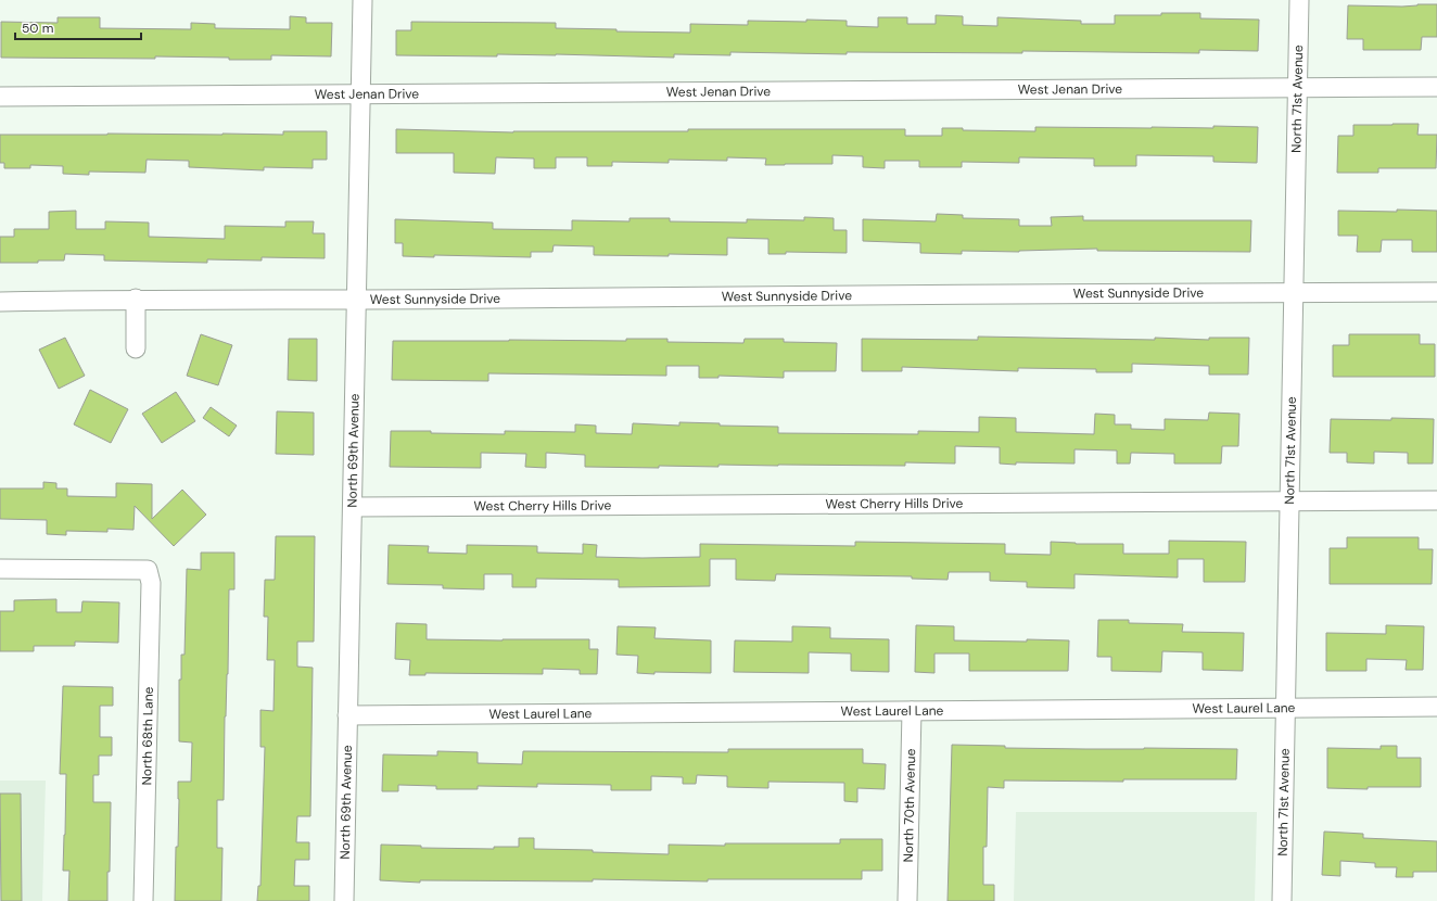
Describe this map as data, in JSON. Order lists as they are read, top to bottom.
{
  "streets": {
    "street": [
      "West Jenan Drive",
      "North 71st Avenue",
      "West Sunnyside Drive",
      "North 69th Avenue",
      "West Cherry Hills Drive",
      "West Laurel Lane",
      "North 68th Lane",
      "North 70th Avenue"
    ]
  },
  "crossings": [
    ["West Jenan Drive", "North 71st Avenue"],
    ["West Jenan Drive", "North 69th Avenue"],
    ["North 71st Avenue", "West Sunnyside Drive"],
    ["North 71st Avenue", "West Cherry Hills Drive"],
    ["North 71st Avenue", "West Laurel Lane"],
    ["West Sunnyside Drive", "North 69th Avenue"],
    ["North 69th Avenue", "West Cherry Hills Drive"],
    ["North 69th Avenue", "West Laurel Lane"],
    ["West Laurel Lane", "North 70th Avenue"]
  ],
  "scale_bar": "50 m"
}
